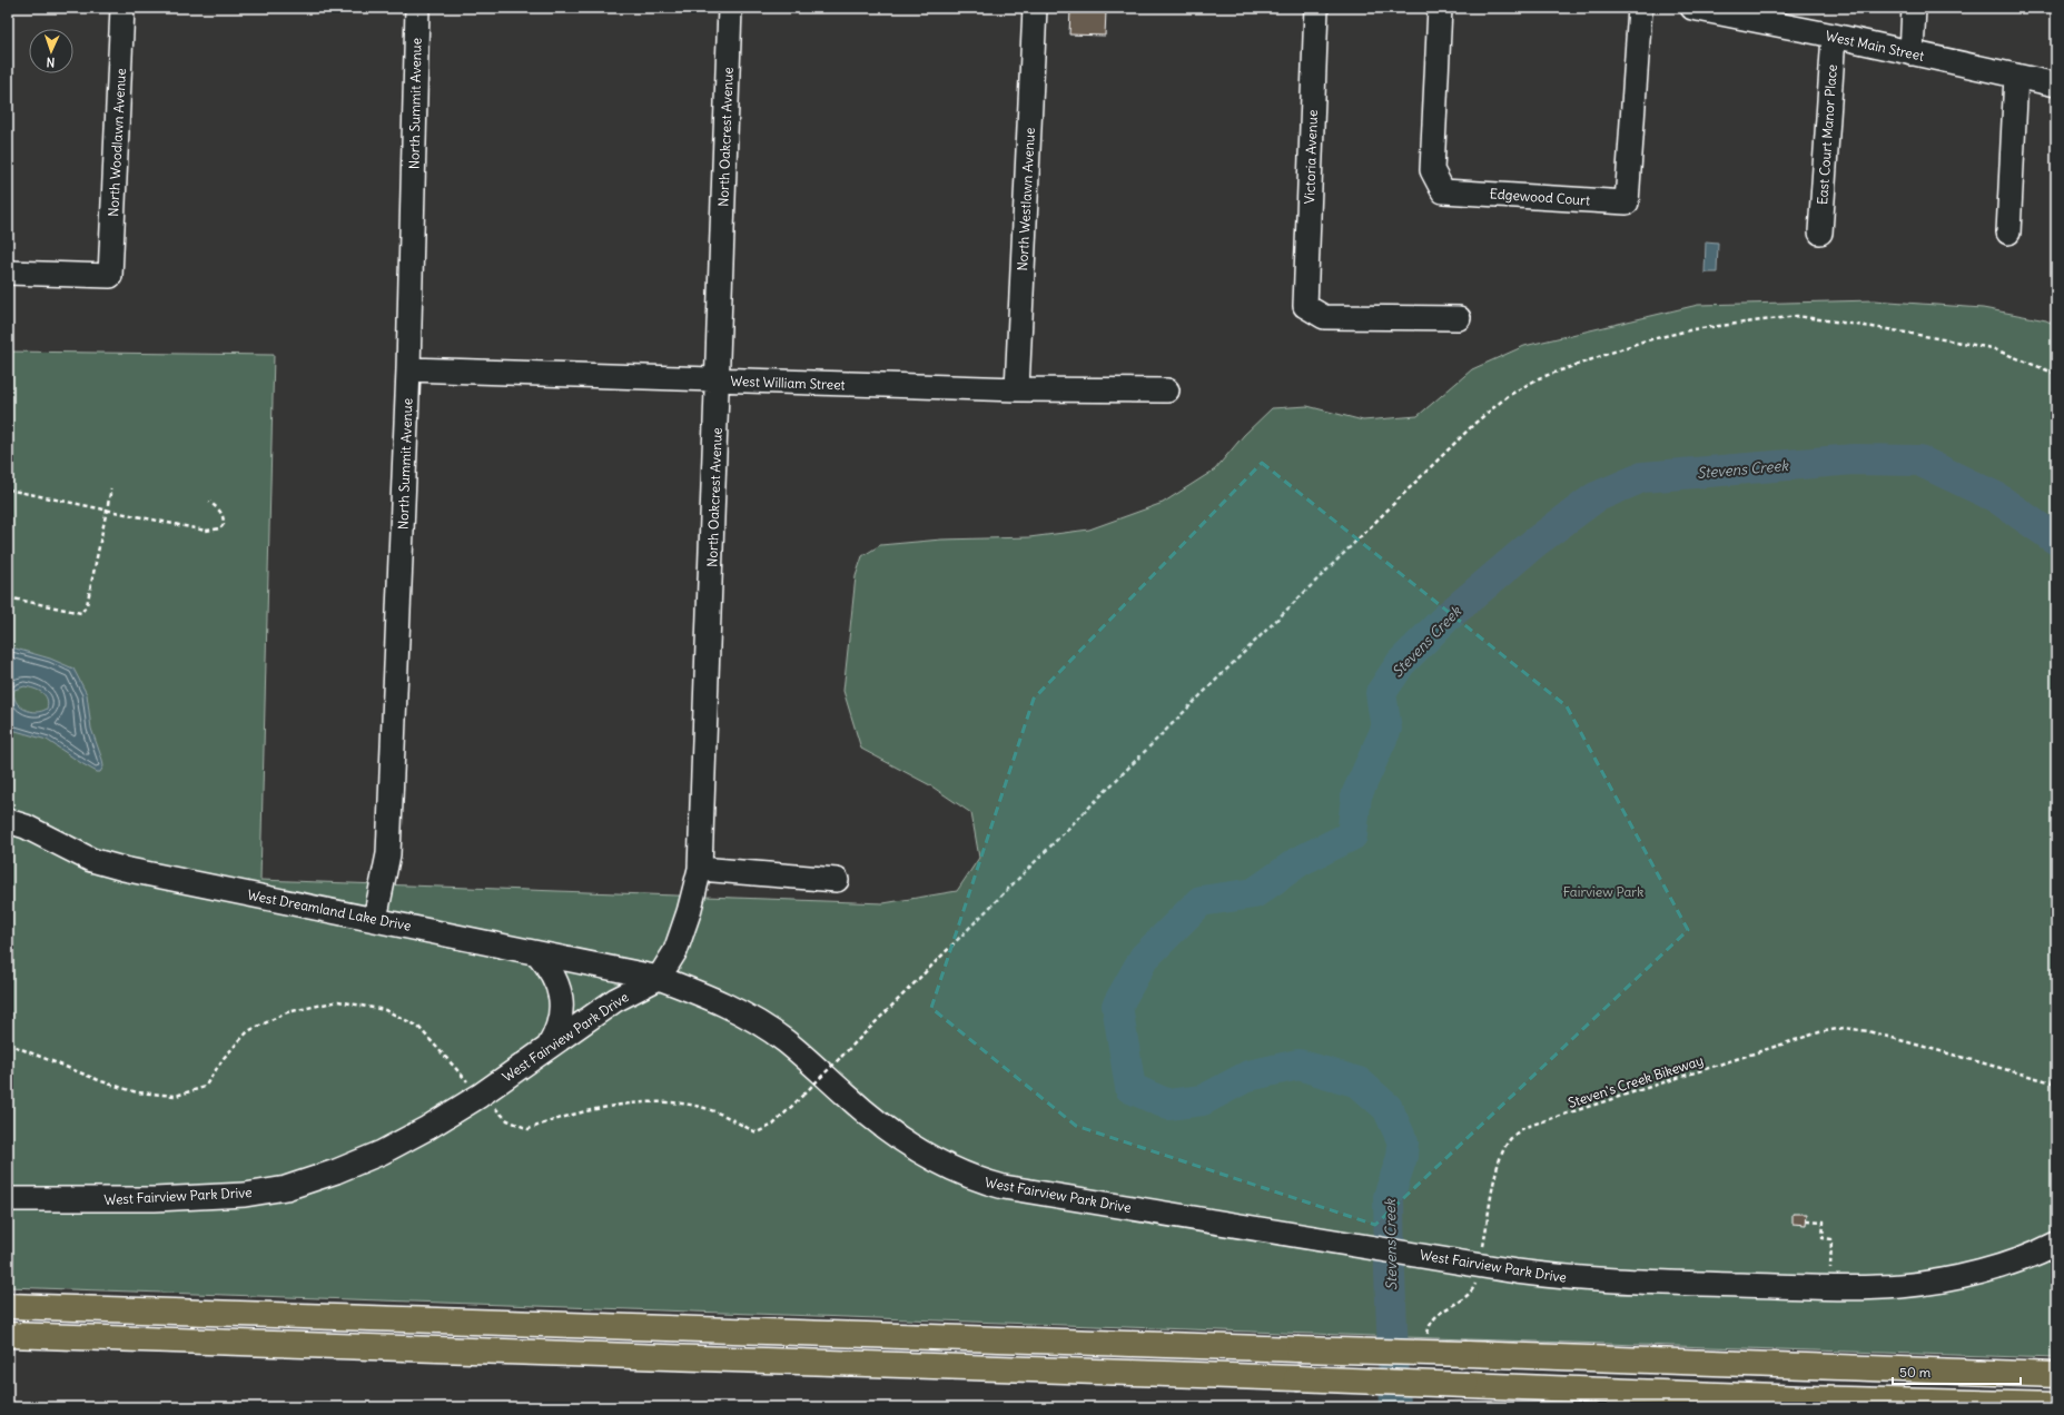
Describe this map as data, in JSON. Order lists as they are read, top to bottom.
{
  "streets": {
    "street": [
      "West Main Street",
      "North Summit Avenue",
      "East Court Manor Place",
      "North Oakcrest Avenue",
      "North Woodlawn Avenue",
      "Victoria Avenue",
      "Edgewood Court",
      "North Westlawn Avenue",
      "West William Street",
      "West Dreamland Lake Drive",
      "West Fairview Park Drive"
    ],
    "path": ["Steven's Creek Bikeway"]
  },
  "crossings": [
    ["West Main Street", "East Court Manor Place"],
    ["North Summit Avenue", "West William Street"],
    ["North Summit Avenue", "West Dreamland Lake Drive"],
    ["North Oakcrest Avenue", "West William Street"],
    ["North Oakcrest Avenue", "West Dreamland Lake Drive"],
    ["North Oakcrest Avenue", "West Fairview Park Drive"],
    ["North Westlawn Avenue", "West William Street"],
    ["West Dreamland Lake Drive", "West Fairview Park Drive"],
    ["West Fairview Park Drive", "Steven's Creek Bikeway"]
  ],
  "water": ["Stevens Creek"],
  "parks": ["Fairview Park"],
  "scale_bar": "50 m",
  "north": "bottom"
}
